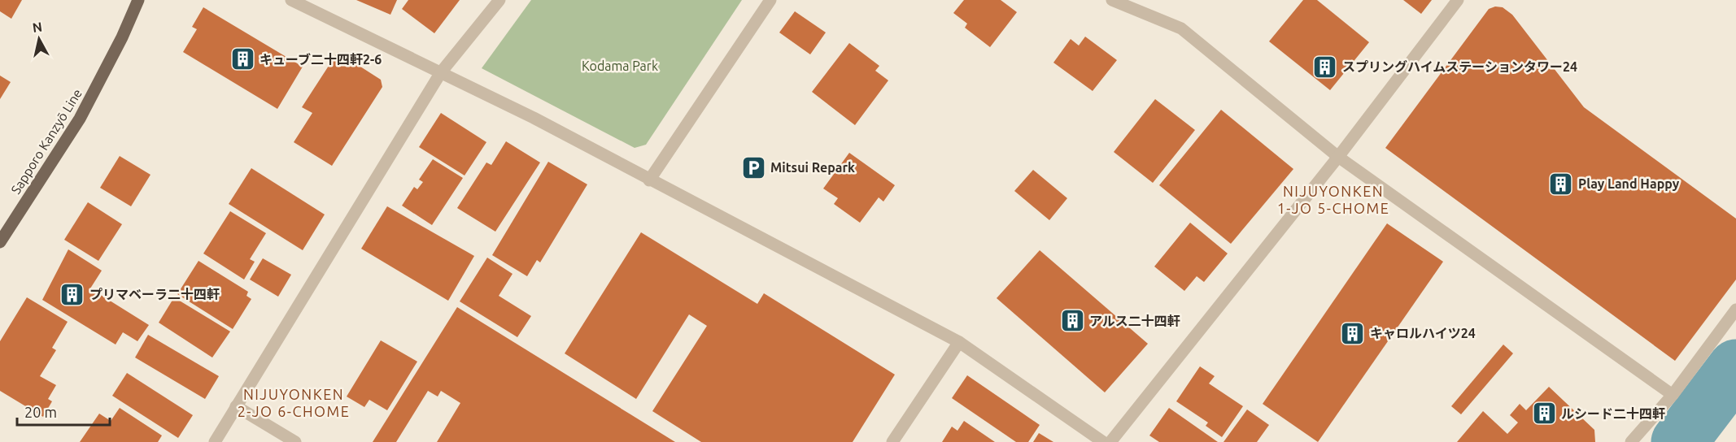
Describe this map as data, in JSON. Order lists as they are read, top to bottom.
{
  "streets": {
    "main road": ["Sapporo Kanzyō Line"]
  },
  "districts": ["NIJUYONKEN 1-JO 5-CHOME", "NIJUYONKEN 2-JO 6-CHOME"],
  "parks": ["Kodama Park"],
  "places": {
    "building": [
      "キューブ二十四軒2-6",
      "スプリングハイムステーションタワー24",
      "Play Land Happy",
      "プリマベーラ二十四軒",
      "アルス二十四軒",
      "キャロルハイツ24",
      "ルシード二十四軒"
    ],
    "parking": ["Mitsui Repark"]
  },
  "scale_bar": "20 m",
  "north": "top"
}
